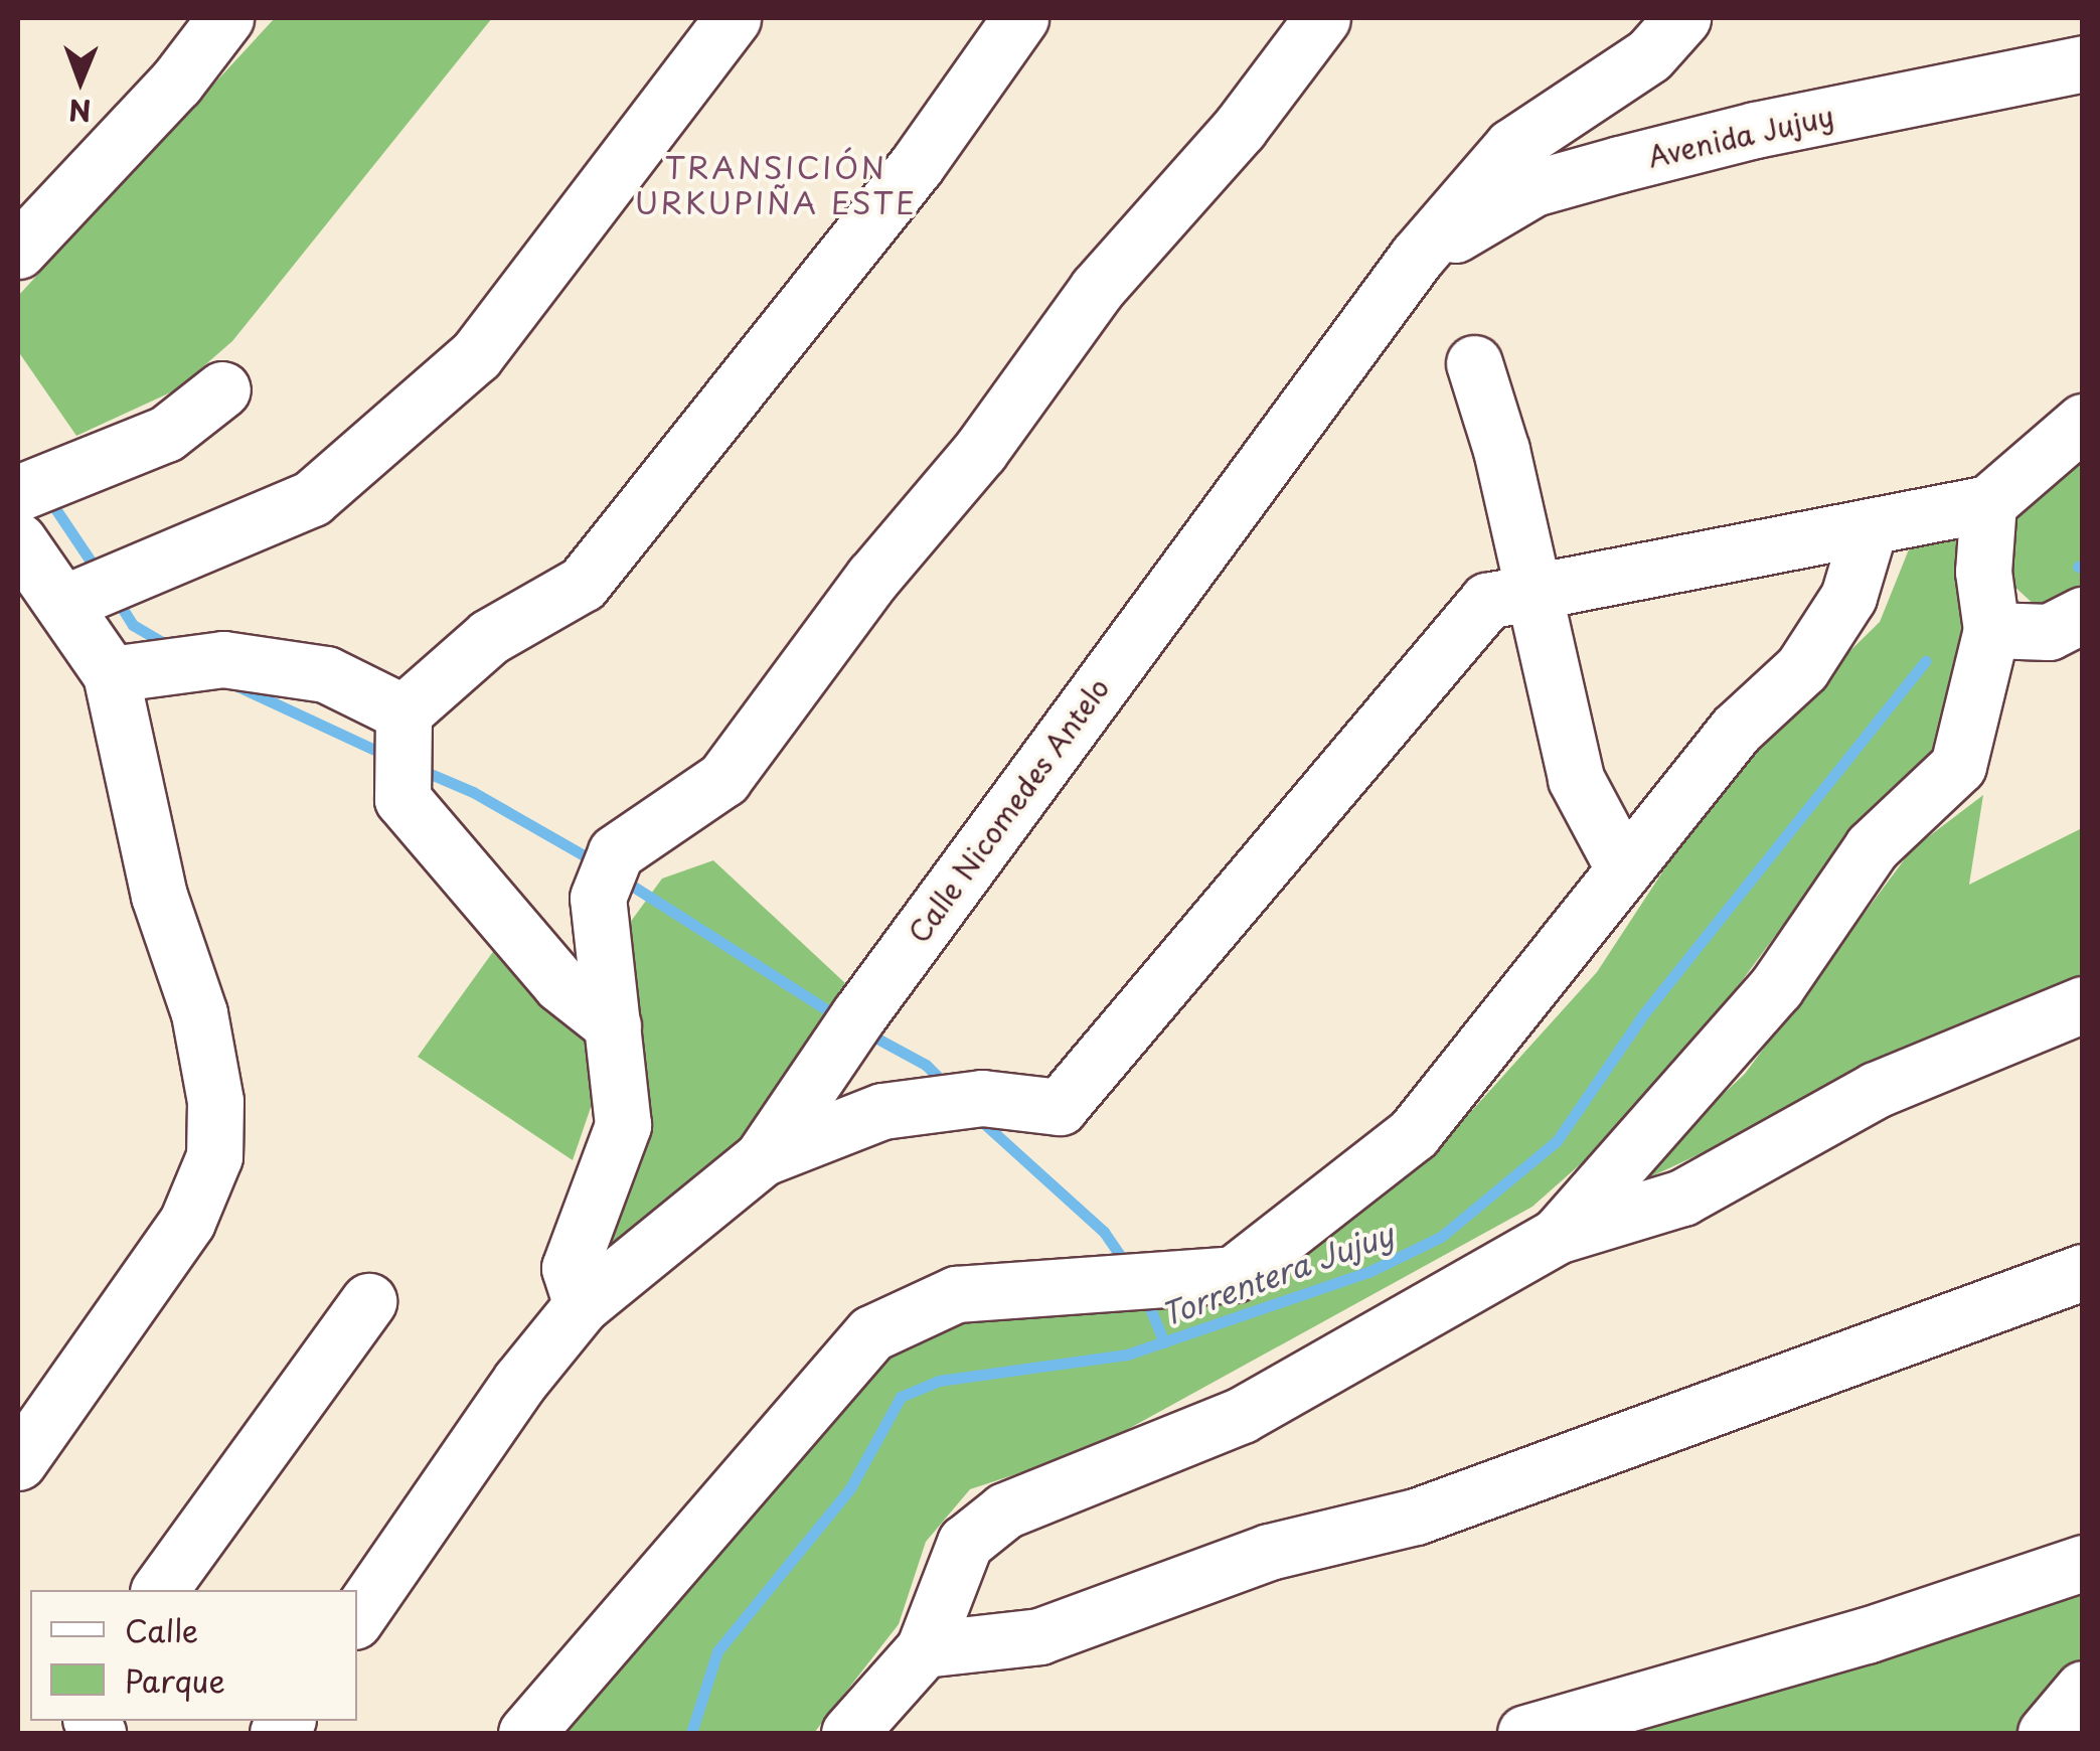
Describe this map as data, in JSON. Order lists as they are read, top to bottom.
{
  "streets": {
    "street": ["Avenida Jujuy", "Calle Nicomedes Antelo"]
  },
  "crossings": [
    ["Avenida Jujuy", "Calle Nicomedes Antelo"]
  ],
  "districts": ["TRANSICIÓN URKUPIÑA ESTE"],
  "water": ["Torrentera Jujuy"],
  "legend": ["Calle", "Parque"],
  "north": "bottom"
}
